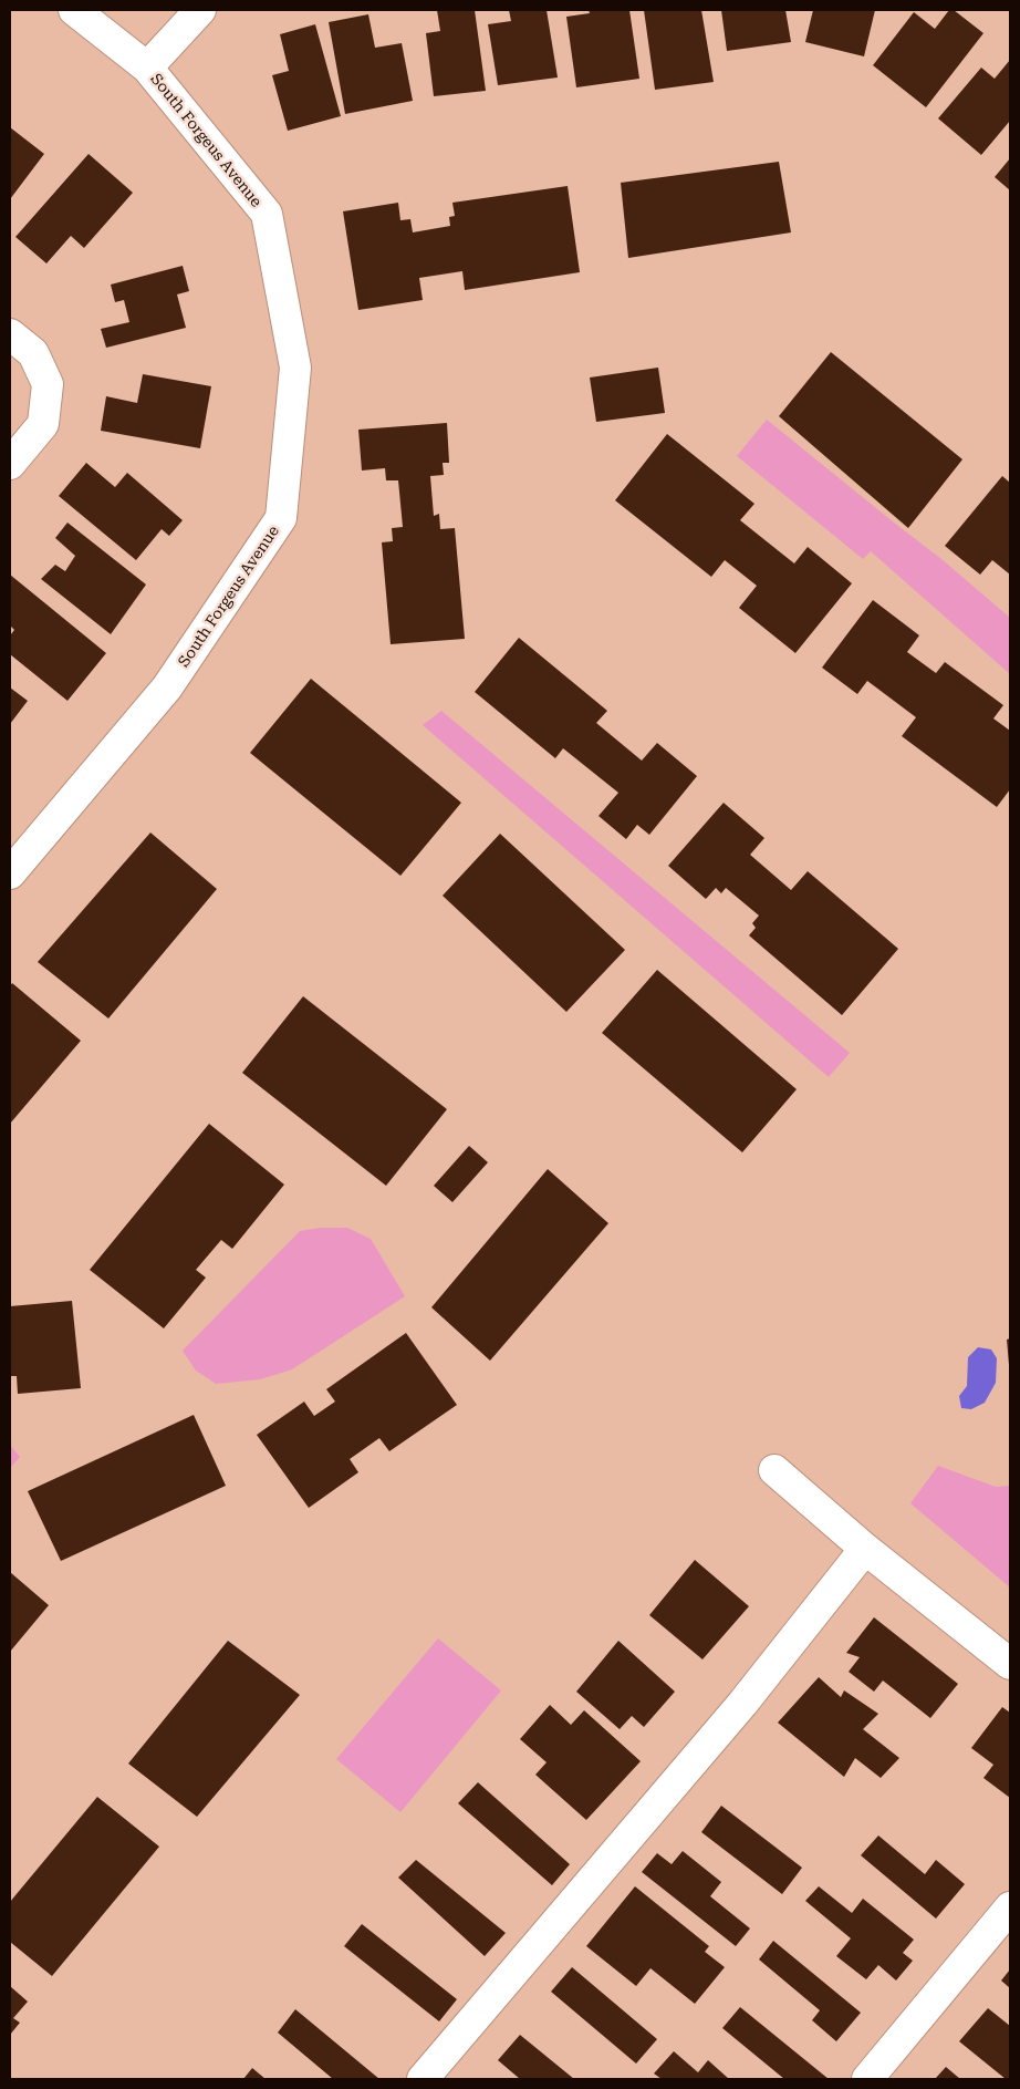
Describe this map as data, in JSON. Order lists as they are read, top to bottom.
{
  "streets": {
    "street": ["South Forgeus Avenue"]
  }
}
